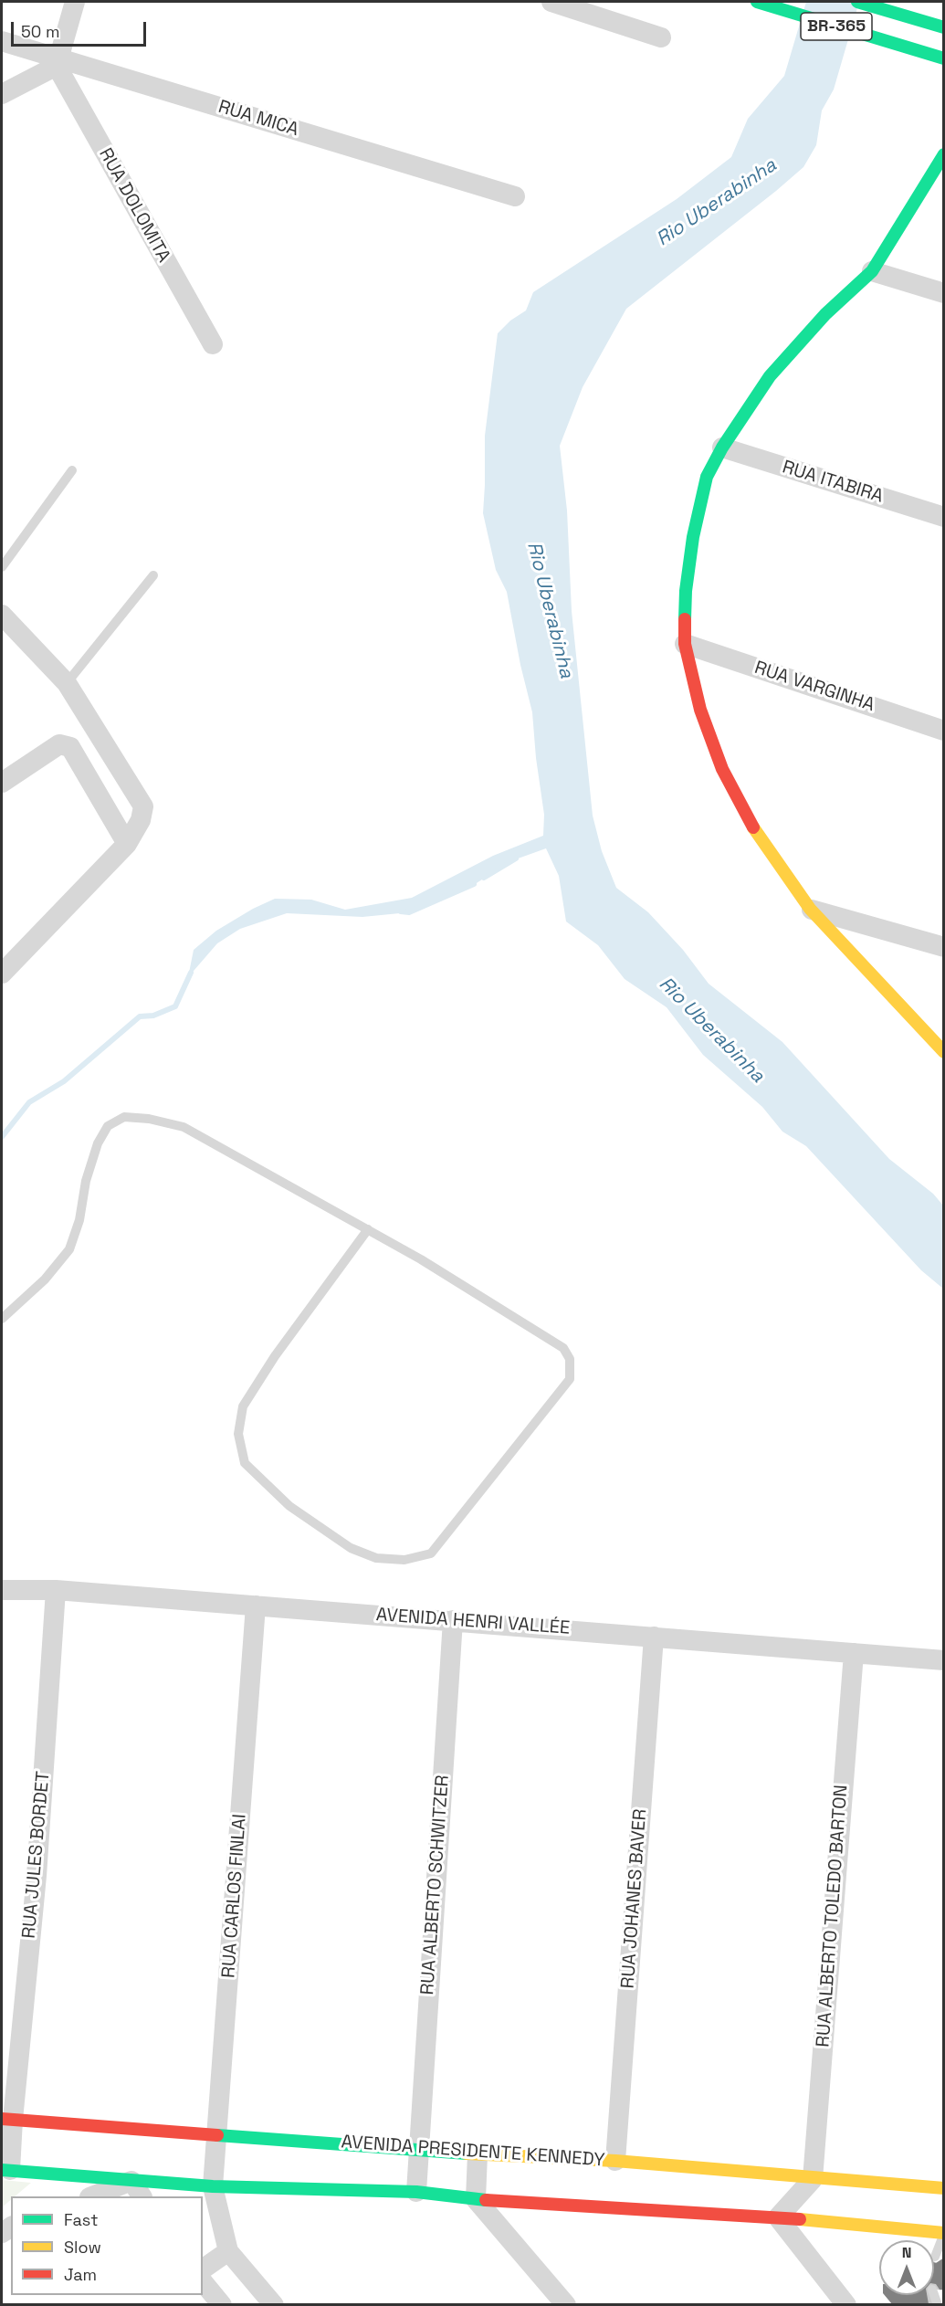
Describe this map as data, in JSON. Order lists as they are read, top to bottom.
{
  "streets": {
    "main road": ["BR-365", "AVENIDA PRESIDENTE KENNEDY"],
    "street": [
      "RUA MICA",
      "RUA DOLOMITA",
      "RUA ITABIRA",
      "RUA VARGINHA",
      "AVENIDA HENRI VALLÉE",
      "RUA JULES BORDET",
      "RUA ALBERTO SCHWITZER",
      "RUA CARLOS FINLAI",
      "RUA JOHANES BAVER",
      "RUA ALBERTO TOLEDO BARTON"
    ]
  },
  "crossings": [
    ["RUA MICA", "RUA DOLOMITA"],
    ["AVENIDA HENRI VALLÉE", "RUA JULES BORDET"],
    ["AVENIDA HENRI VALLÉE", "RUA ALBERTO SCHWITZER"],
    ["AVENIDA HENRI VALLÉE", "RUA CARLOS FINLAI"],
    ["AVENIDA HENRI VALLÉE", "RUA JOHANES BAVER"],
    ["AVENIDA HENRI VALLÉE", "RUA ALBERTO TOLEDO BARTON"],
    ["RUA JULES BORDET", "AVENIDA PRESIDENTE KENNEDY"],
    ["RUA ALBERTO SCHWITZER", "AVENIDA PRESIDENTE KENNEDY"],
    ["RUA CARLOS FINLAI", "AVENIDA PRESIDENTE KENNEDY"],
    ["RUA JOHANES BAVER", "AVENIDA PRESIDENTE KENNEDY"],
    ["RUA ALBERTO TOLEDO BARTON", "AVENIDA PRESIDENTE KENNEDY"]
  ],
  "water": ["Rio Uberabinha"],
  "legend": ["Fast", "Slow", "Jam"],
  "scale_bar": "50 m",
  "north": "top"
}
